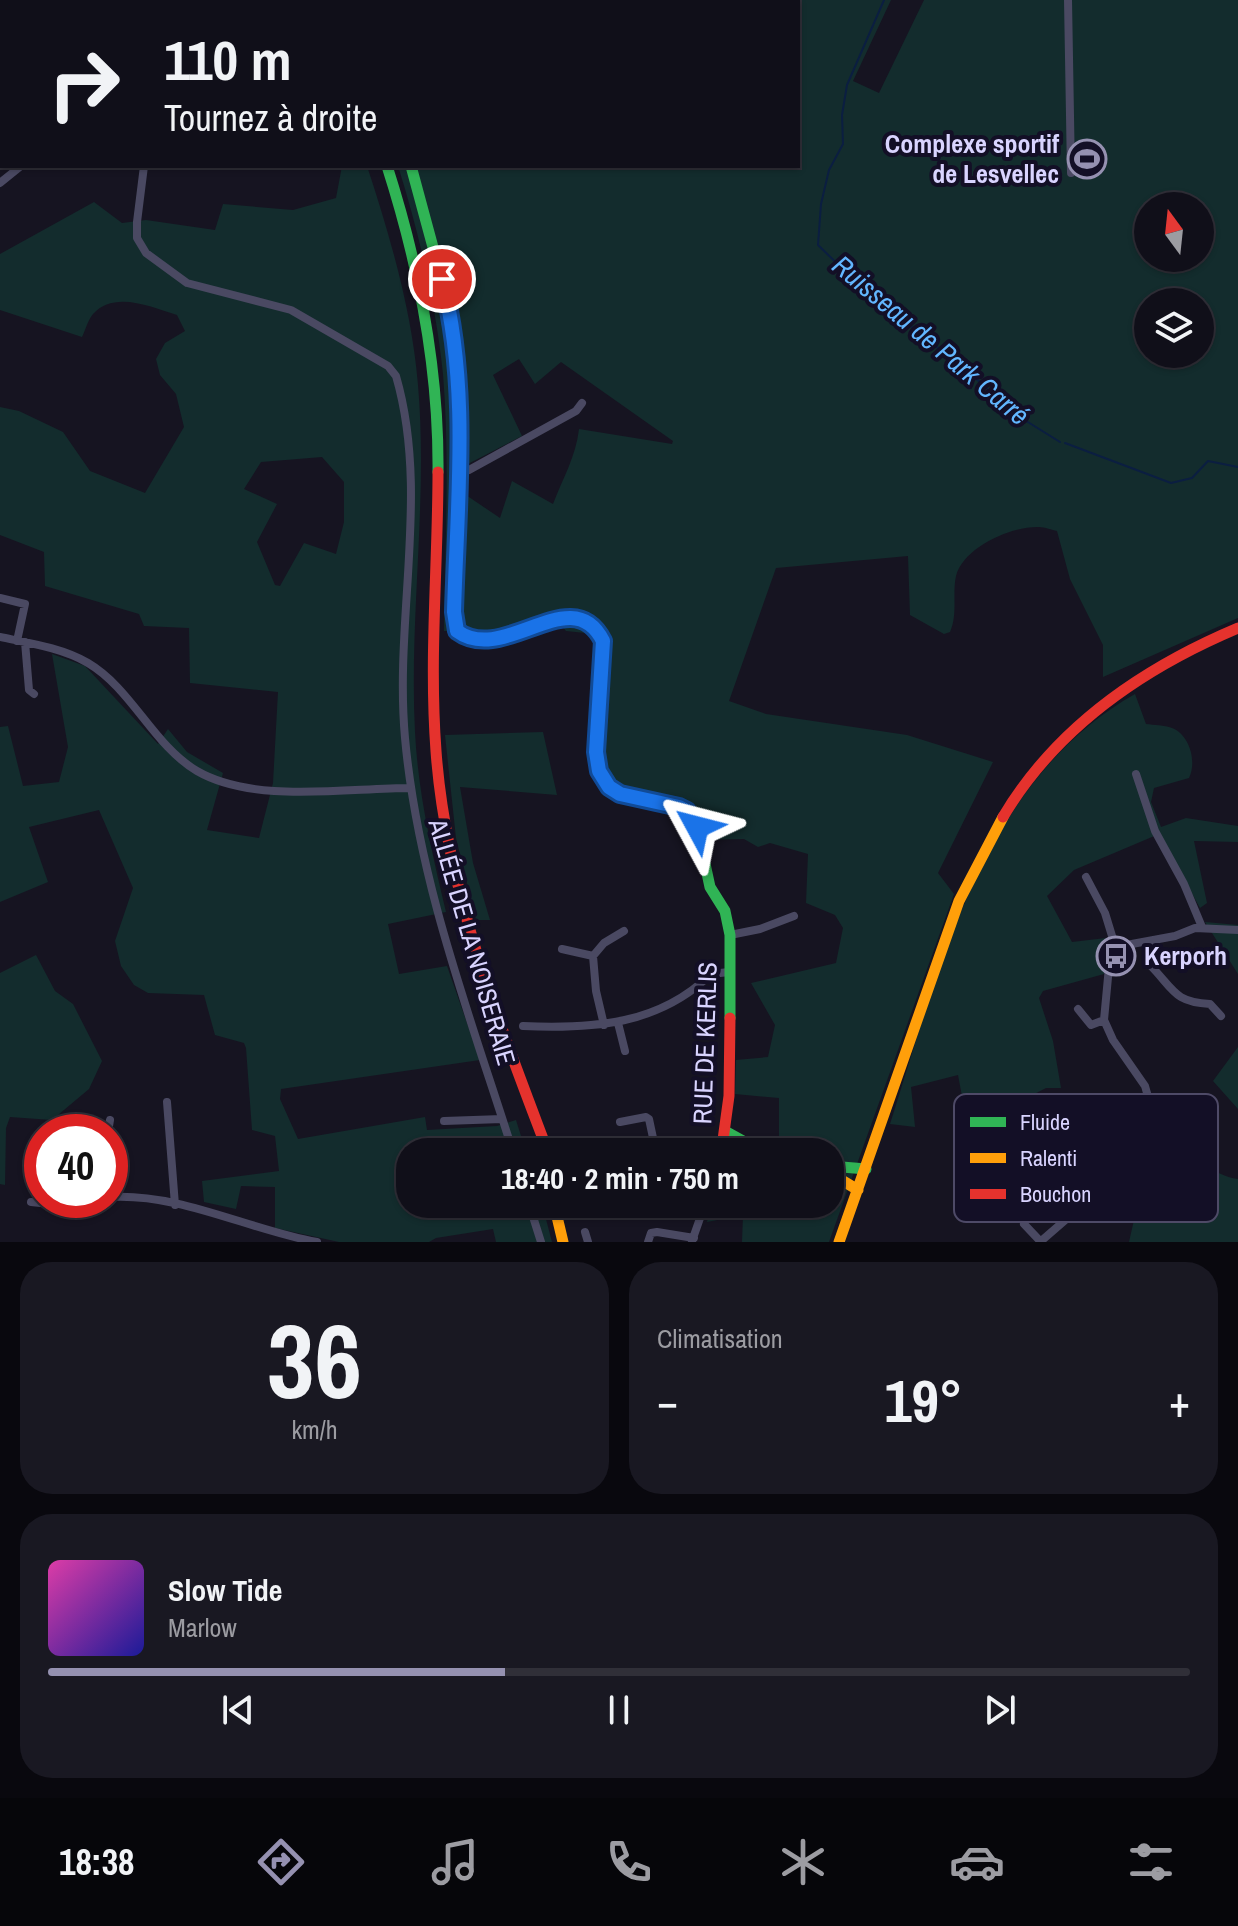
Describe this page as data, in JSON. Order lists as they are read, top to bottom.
{
  "streets": {
    "main road": ["RUE DE KERLIS"],
    "street": ["ALLÉE DE LA NOISERAIE"]
  },
  "water": ["Ruisseau de Park Carré"],
  "places": {
    "sports": ["Complexe sportif de Lesvellec"],
    "bus stop": ["Kerporh"]
  },
  "legend": ["Fluide", "Ralenti", "Bouchon"],
  "north": "top",
  "page": {
    "turn": ["110 m", "Tournez à droite"],
    "limit": "40",
    "trip": "18:40 · 2 min · 750 m",
    "tile": [
      ["36", "km/h"],
      "Climatisation"
    ],
    "heat": ["−", "19°", "+"],
    "song": ["Slow Tide", "Marlow"],
    "tabs": "18:38"
  }
}
